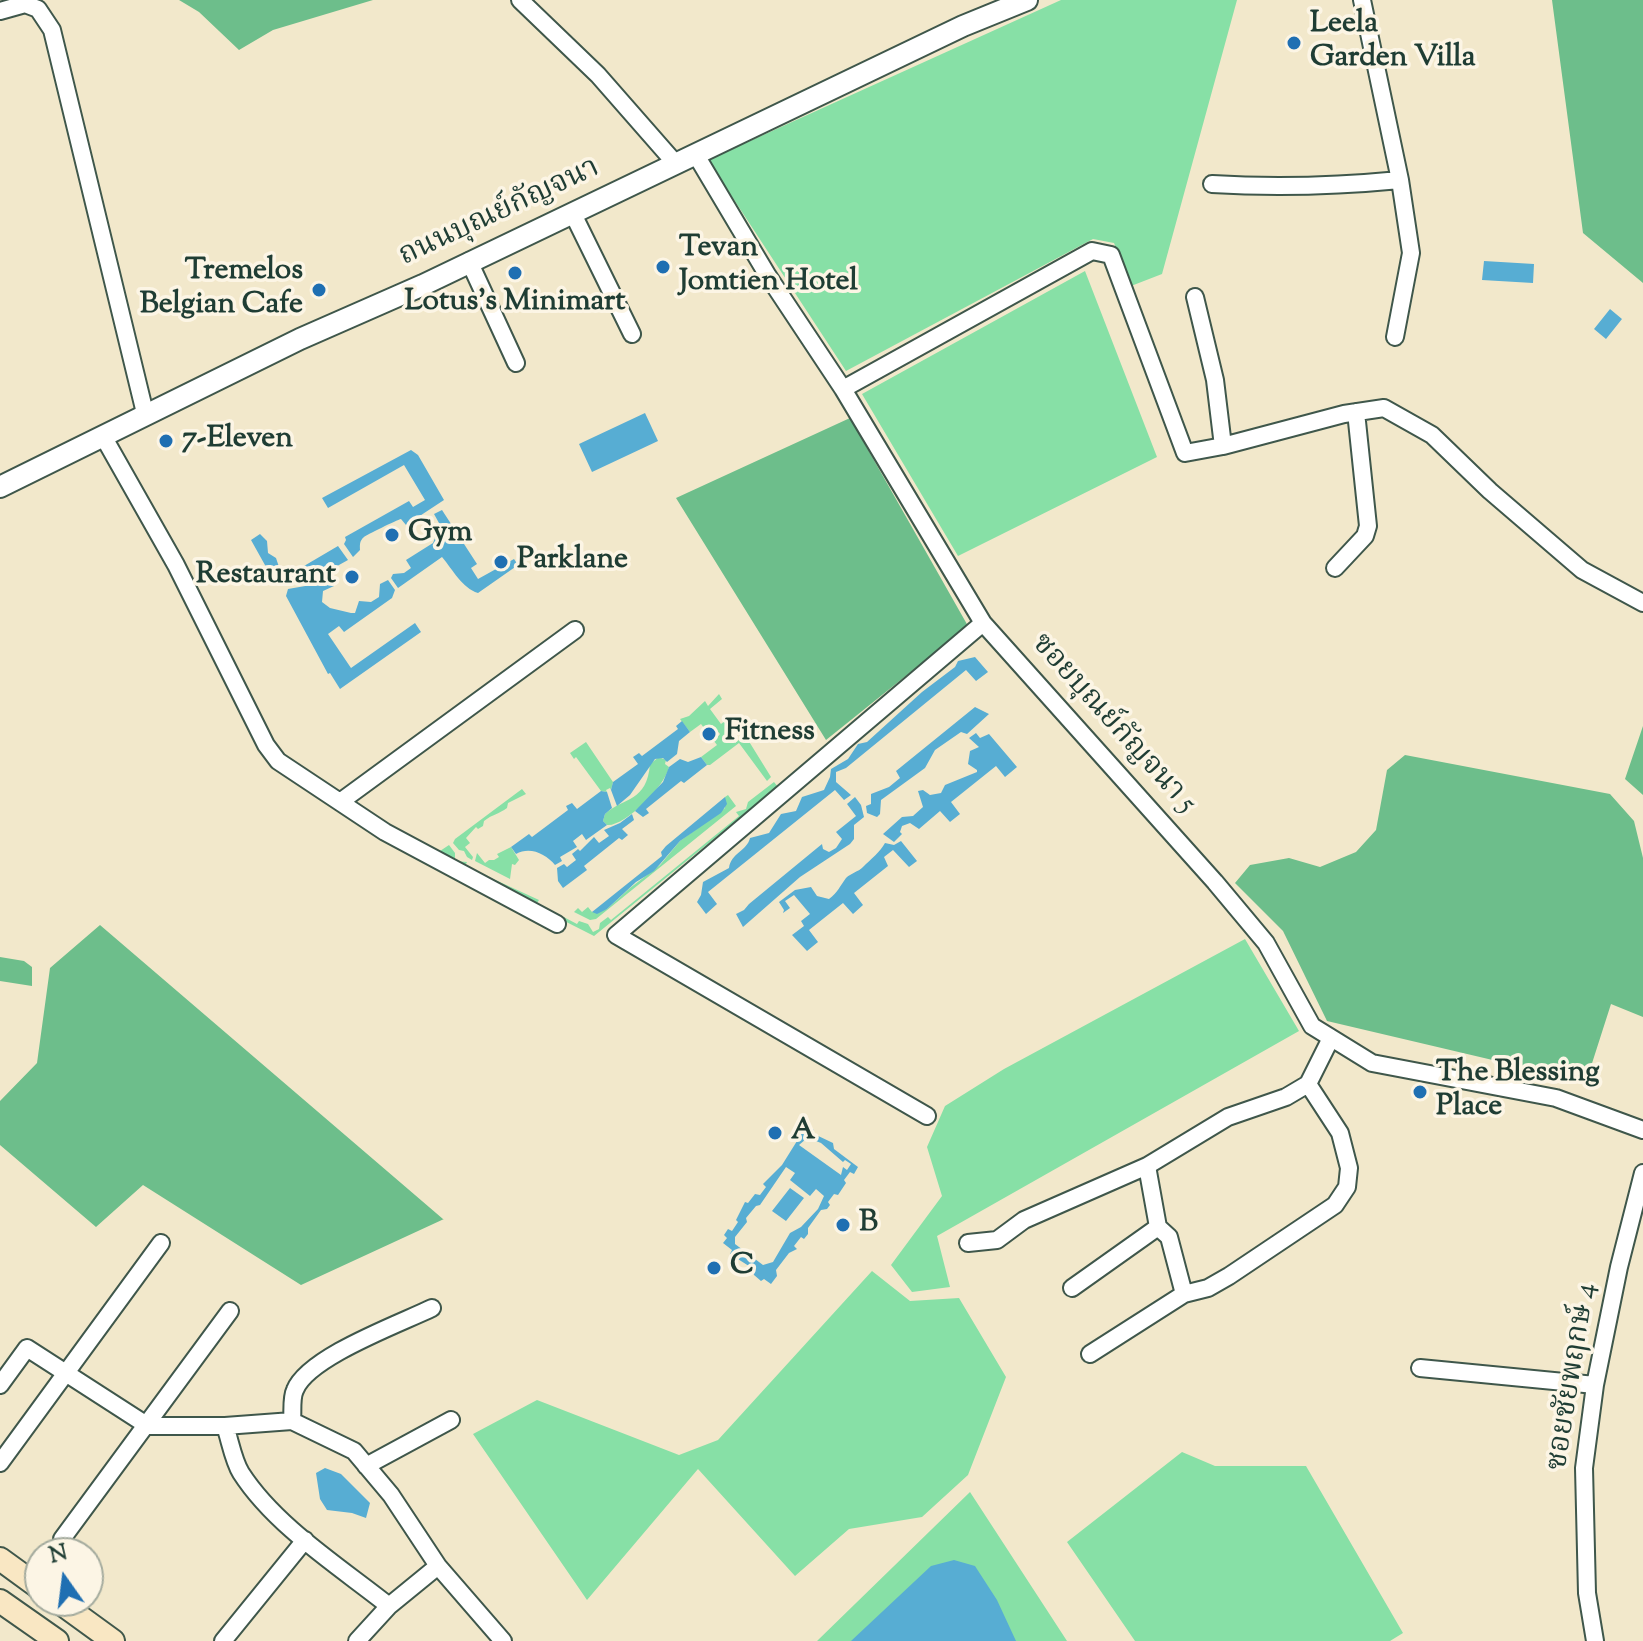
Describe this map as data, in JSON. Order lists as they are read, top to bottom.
{
  "streets": {
    "street": ["ถนนบุณย์กัญจนา", "ซอยบุณย์กัญจนา 5", "ซอยชัยพฤกษ์ 4"]
  },
  "crossings": [
    ["ถนนบุณย์กัญจนา", "ซอยบุณย์กัญจนา 5"]
  ],
  "places": [
    "Leela Garden Villa",
    "Tevan Jomtien Hotel",
    "Lotus's Minimart",
    "Tremelos Belgian Cafe",
    "7-Eleven",
    "Gym",
    "Parklane",
    "Restaurant",
    "Fitness",
    "The Blessing Place",
    "A",
    "B",
    "C"
  ],
  "north": "top"
}
